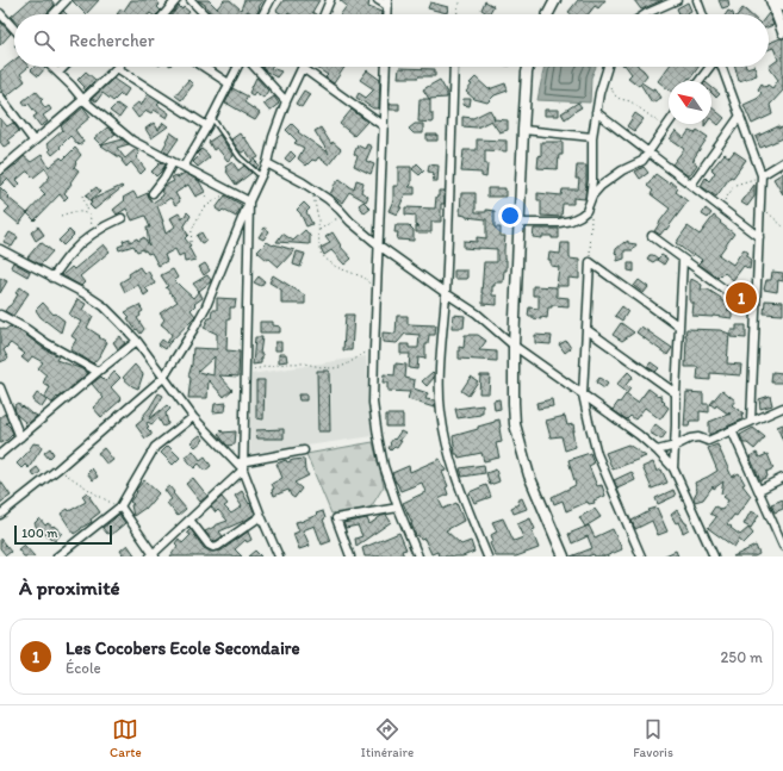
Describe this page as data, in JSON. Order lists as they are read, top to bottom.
{
  "scale_bar": "100 m",
  "north": "top left",
  "page": {
    "search": "Rechercher",
    "pins": "1",
    "scale": "100 m",
    "heading": "À proximité",
    "list": [
      {
        "mark": "1",
        "name": "Les Cocobers Ecole Secondaire",
        "note": "École",
        "value": "250 m"
      }
    ],
    "nav": ["Carte", "Itinéraire", "Favoris"]
  }
}
